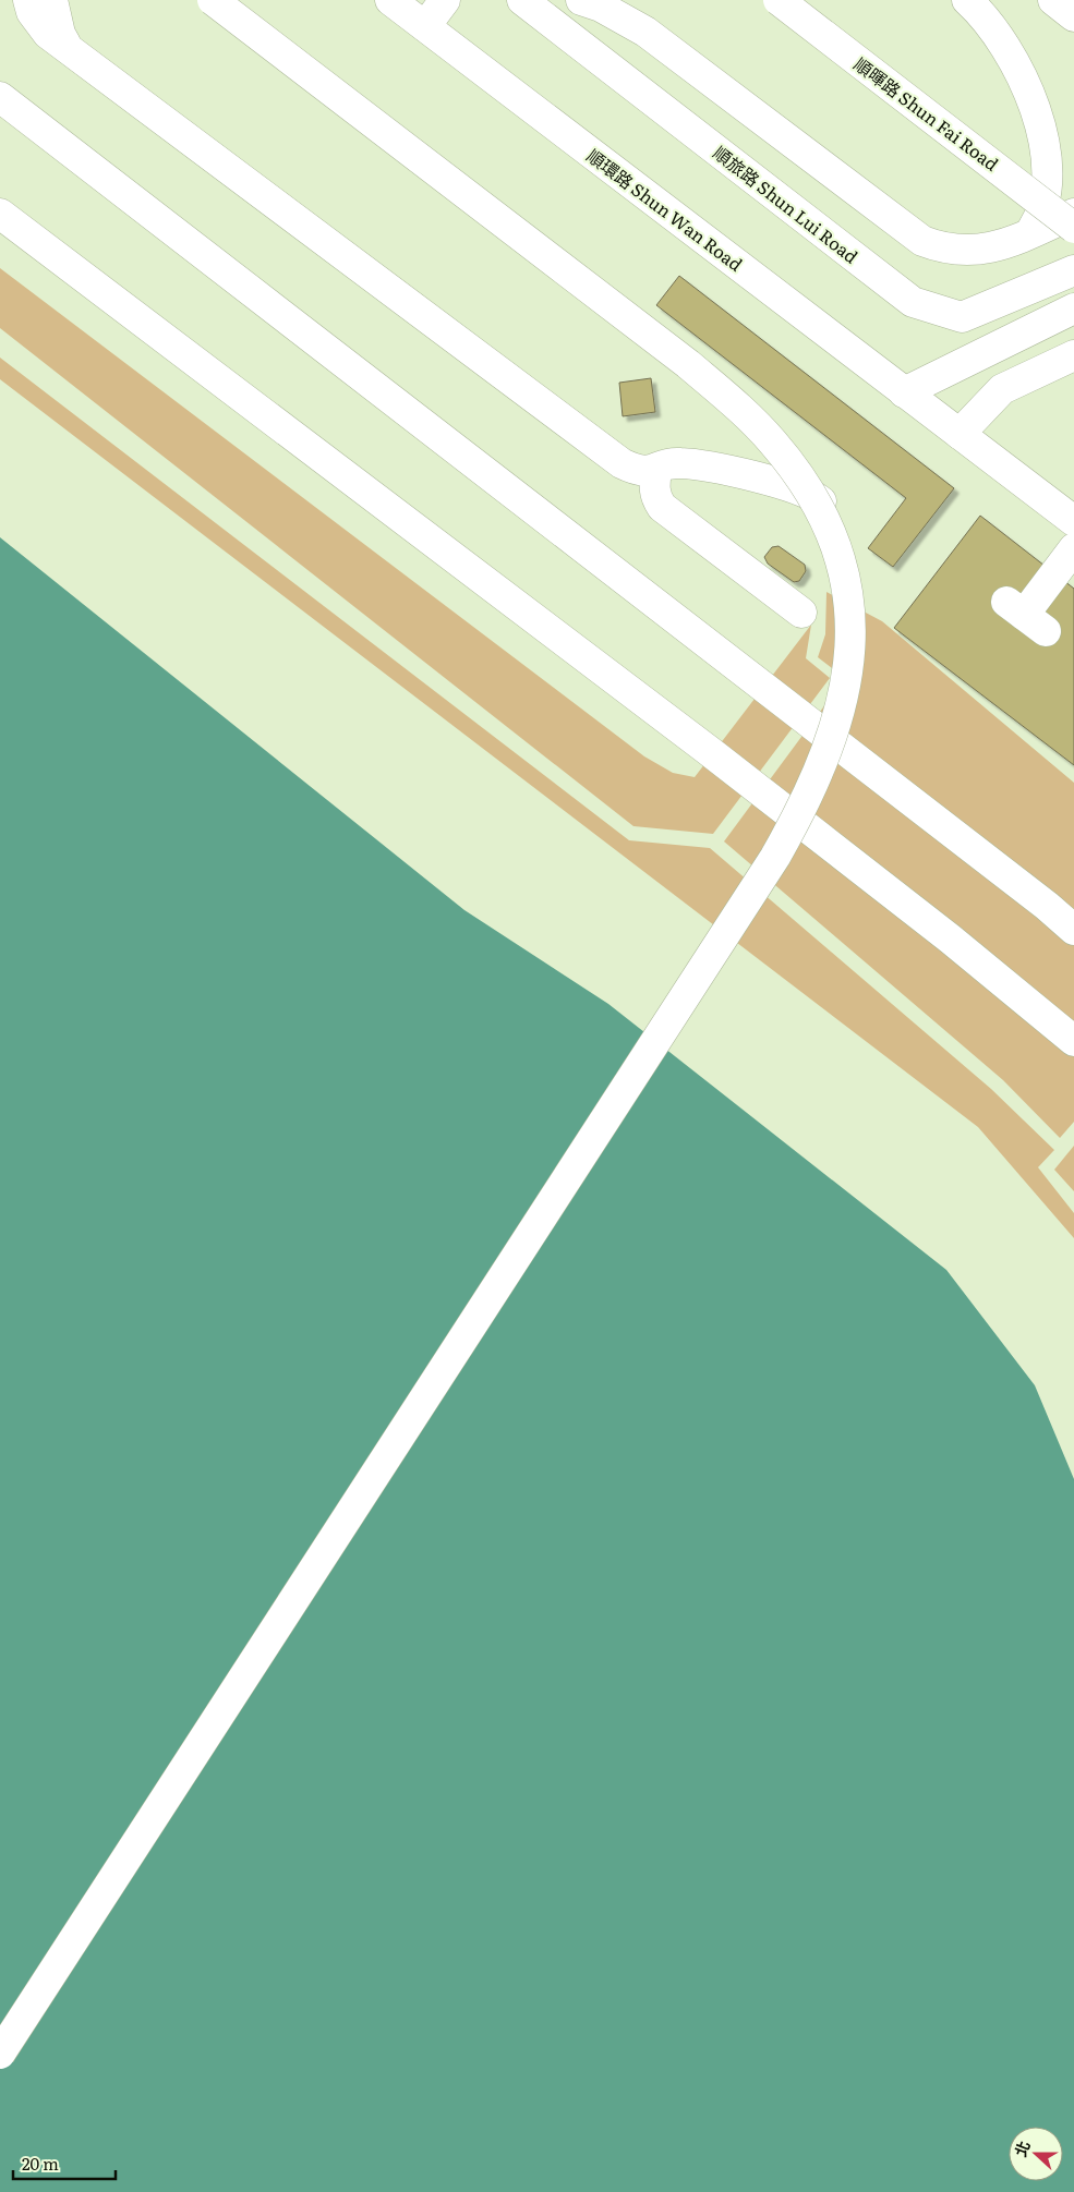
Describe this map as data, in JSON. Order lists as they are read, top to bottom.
{
  "streets": {
    "main road": ["順暉路 Shun Fai Road", "順旅路 Shun Lui Road", "順環路 Shun Wan Road"]
  },
  "scale_bar": "20 m",
  "north": "left"
}
